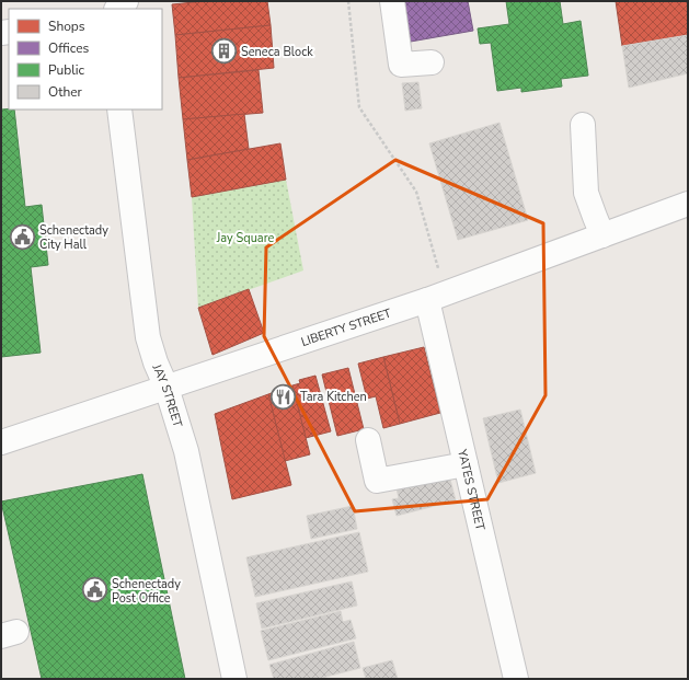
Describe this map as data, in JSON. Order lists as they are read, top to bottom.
{
  "streets": {
    "street": ["LIBERTY STREET", "JAY STREET", "YATES STREET"]
  },
  "crossings": [
    ["LIBERTY STREET", "JAY STREET"],
    ["LIBERTY STREET", "YATES STREET"]
  ],
  "parks": ["Jay Square"],
  "places": {
    "building": ["Seneca Block"],
    "public building": ["Schenectady City Hall", "Schenectady Post Office"],
    "restaurant": ["Tara Kitchen"]
  },
  "legend": [
    "Shops",
    "Offices",
    "Public",
    "Other"
  ]
}
